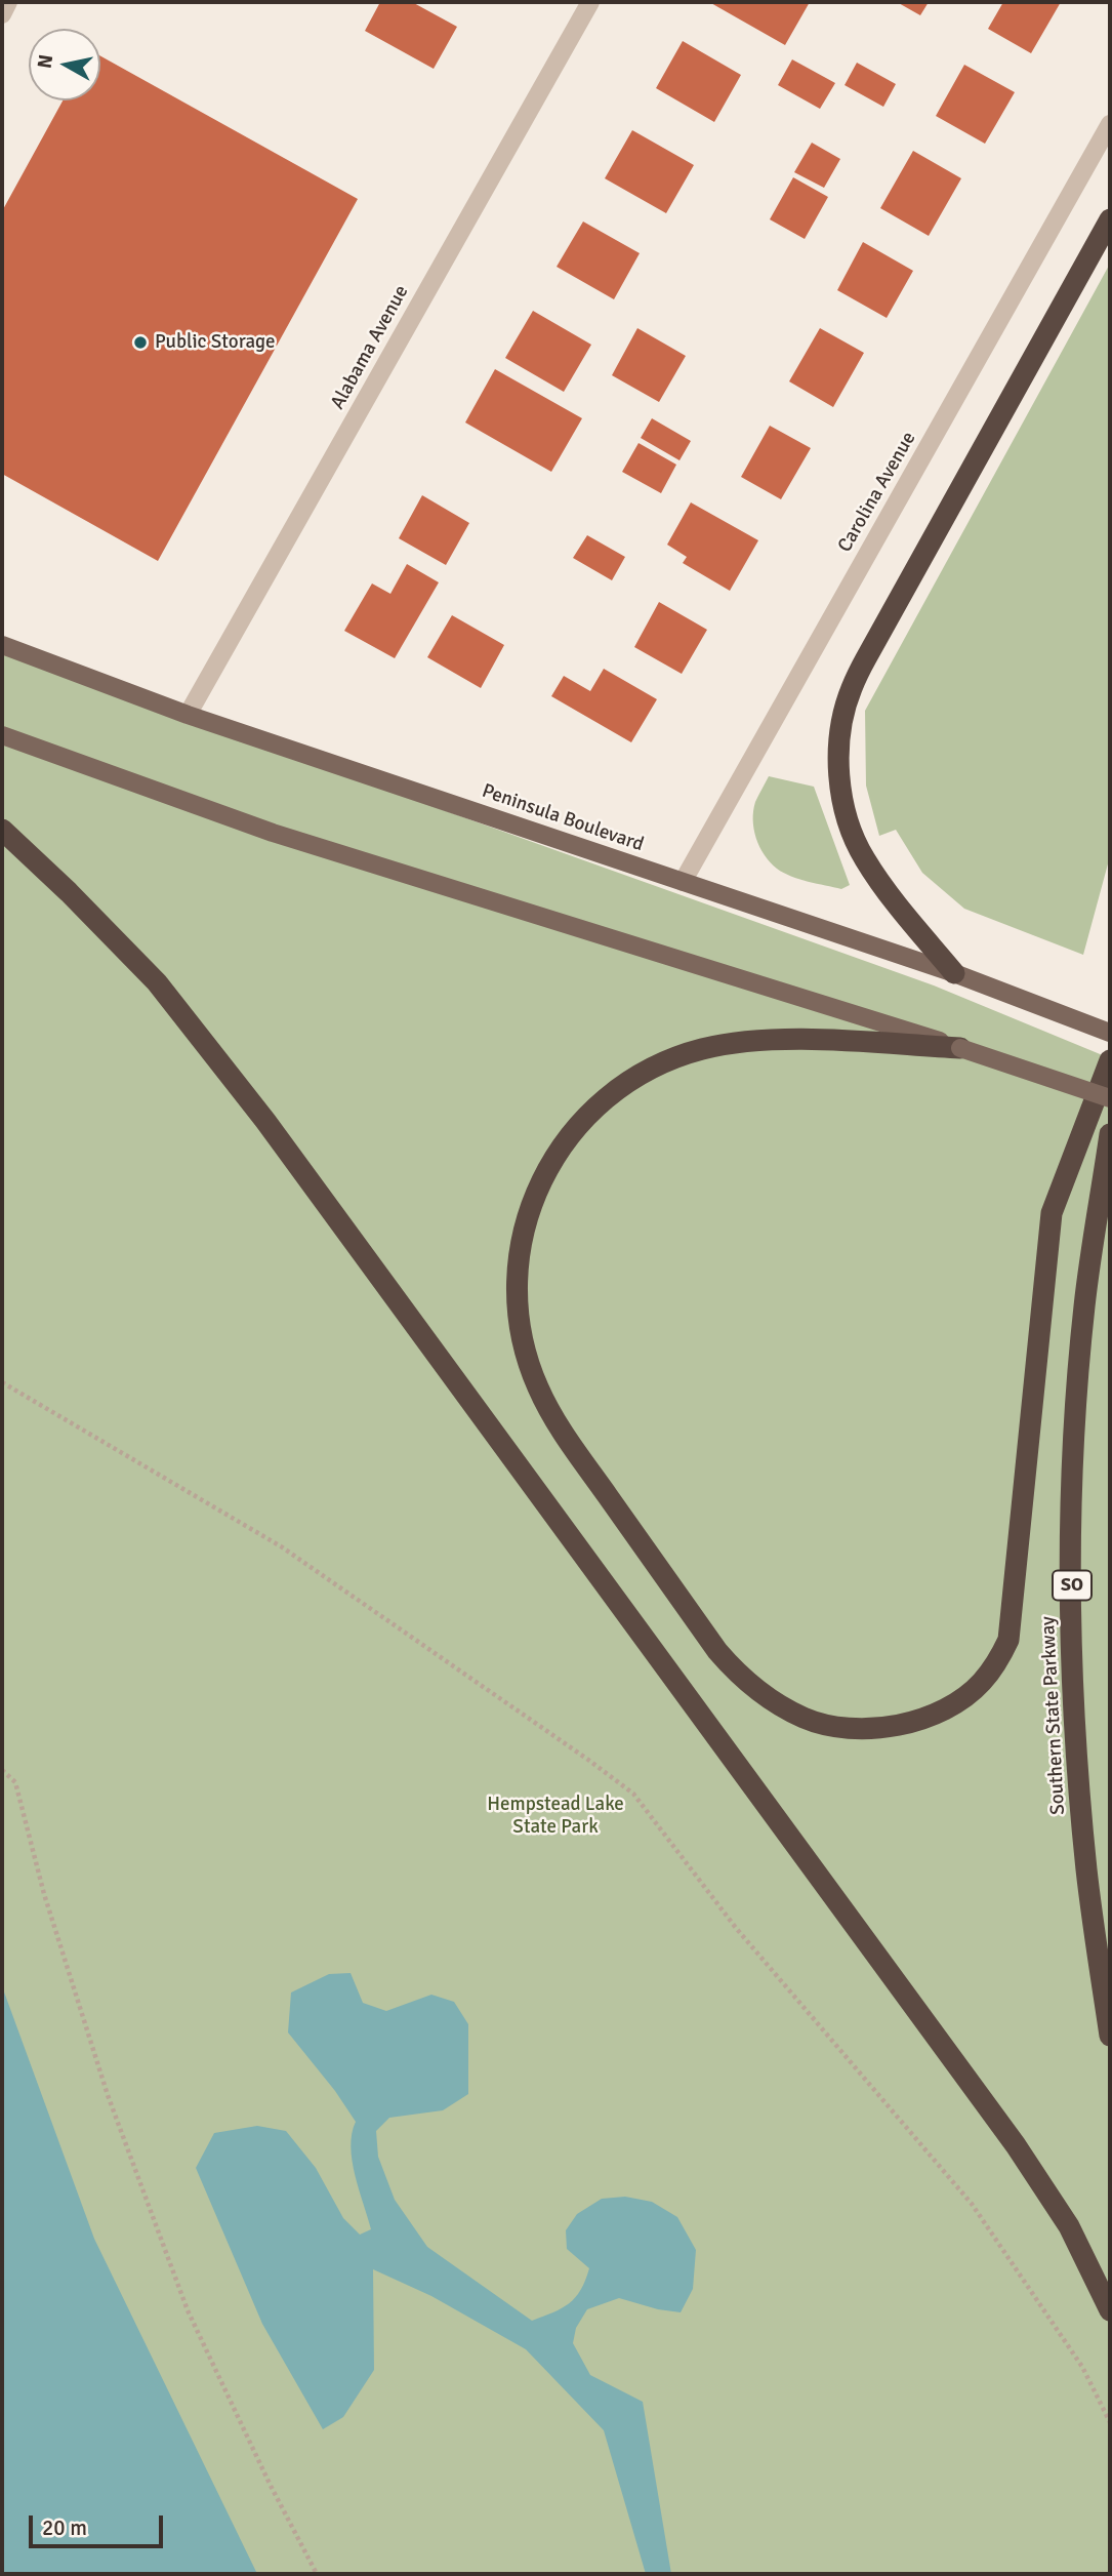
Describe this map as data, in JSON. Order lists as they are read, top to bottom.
{
  "streets": {
    "highway": ["SO", "Southern State Parkway"],
    "main road": ["Peninsula Boulevard"],
    "street": ["Alabama Avenue", "Carolina Avenue"]
  },
  "crossings": [
    ["Alabama Avenue", "Peninsula Boulevard"],
    ["Carolina Avenue", "Peninsula Boulevard"]
  ],
  "parks": ["Hempstead Lake State Park"],
  "places": ["Public Storage"],
  "scale_bar": "20 m",
  "north": "left"
}
